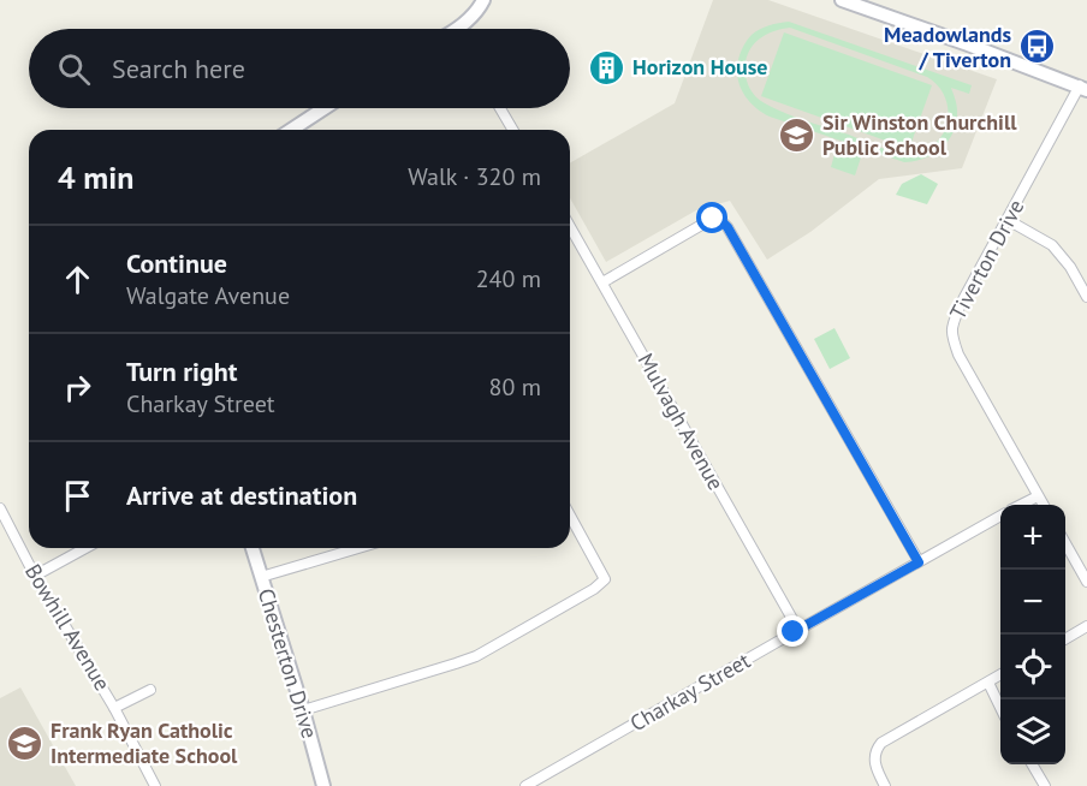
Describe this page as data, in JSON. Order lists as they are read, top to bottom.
{
  "streets": {
    "street": [
      "Tiverton Drive",
      "Mulvagh Avenue",
      "Bowhill Avenue",
      "Chesterton Drive",
      "Charkay Street"
    ]
  },
  "crossings": [
    ["Mulvagh Avenue", "Charkay Street"]
  ],
  "places": {
    "bus stop": ["Meadowlands / Tiverton"],
    "building": ["Horizon House"],
    "school or university": ["Sir Winston Churchill Public School", "Frank Ryan Catholic Intermediate School"]
  },
  "page": {
    "search": "Search here",
    "heading": ["4 min", "Walk · 320 m"],
    "list": [
      ["Continue", "Walgate Avenue", "240 m"],
      ["Turn right", "Charkay Street", "80 m"],
      "Arrive at destination"
    ],
    "map_buttons": ["+", "−"]
  }
}
